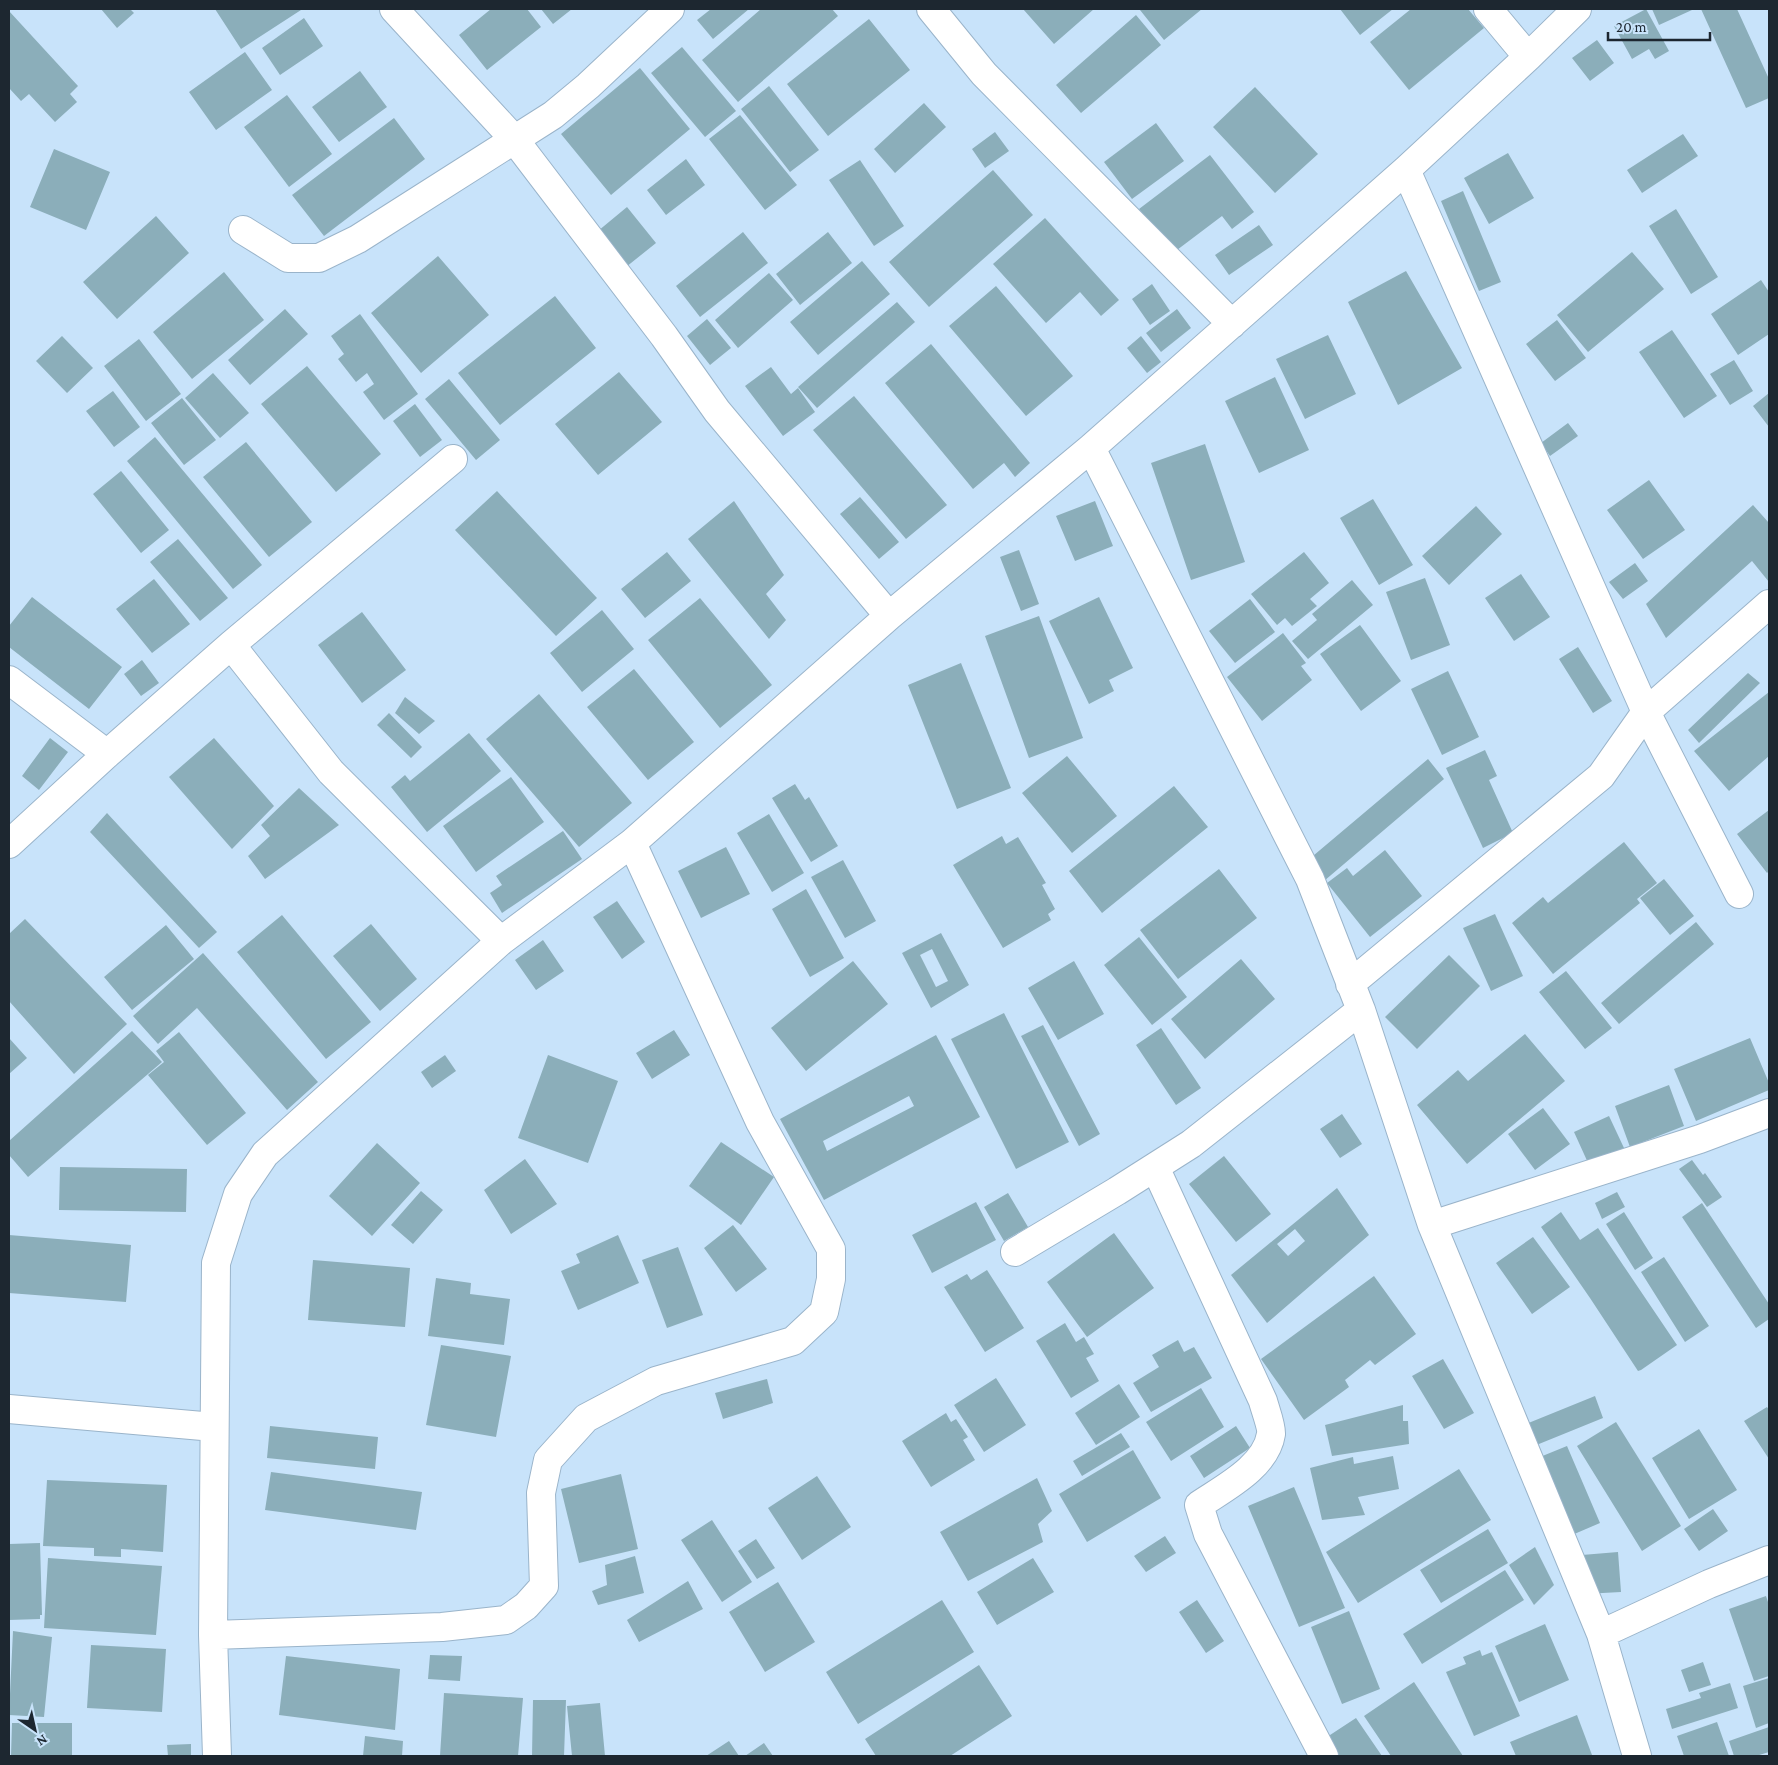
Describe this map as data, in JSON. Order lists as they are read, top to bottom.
{
  "scale_bar": "20 m",
  "north": "bottom right"
}
